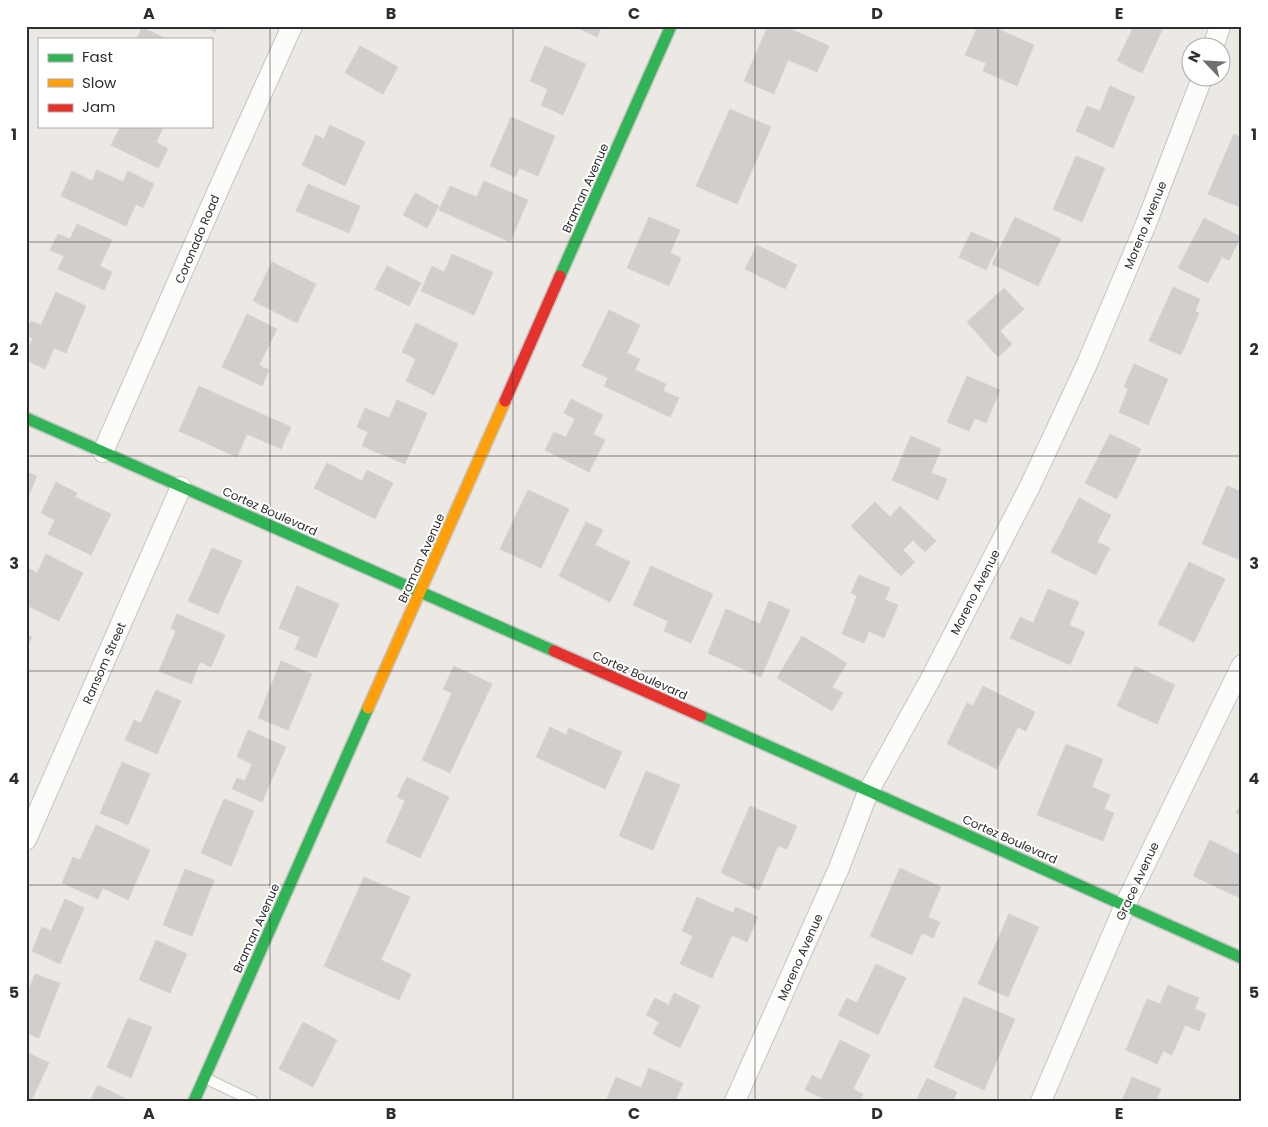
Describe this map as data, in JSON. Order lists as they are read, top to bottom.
{
  "streets": {
    "street": [
      "Braman Avenue",
      "Moreno Avenue",
      "Coronado Road",
      "Cortez Boulevard",
      "Ransom Street",
      "Grace Avenue"
    ]
  },
  "crossings": [
    ["Braman Avenue", "Cortez Boulevard"],
    ["Moreno Avenue", "Cortez Boulevard"],
    ["Coronado Road", "Cortez Boulevard"],
    ["Cortez Boulevard", "Ransom Street"],
    ["Cortez Boulevard", "Grace Avenue"]
  ],
  "legend": ["Fast", "Slow", "Jam"],
  "north": "top left",
  "grid": {
    "columns": [
      "A",
      "B",
      "C",
      "D",
      "E"
    ],
    "rows": [
      "1",
      "2",
      "3",
      "4",
      "5"
    ]
  }
}
